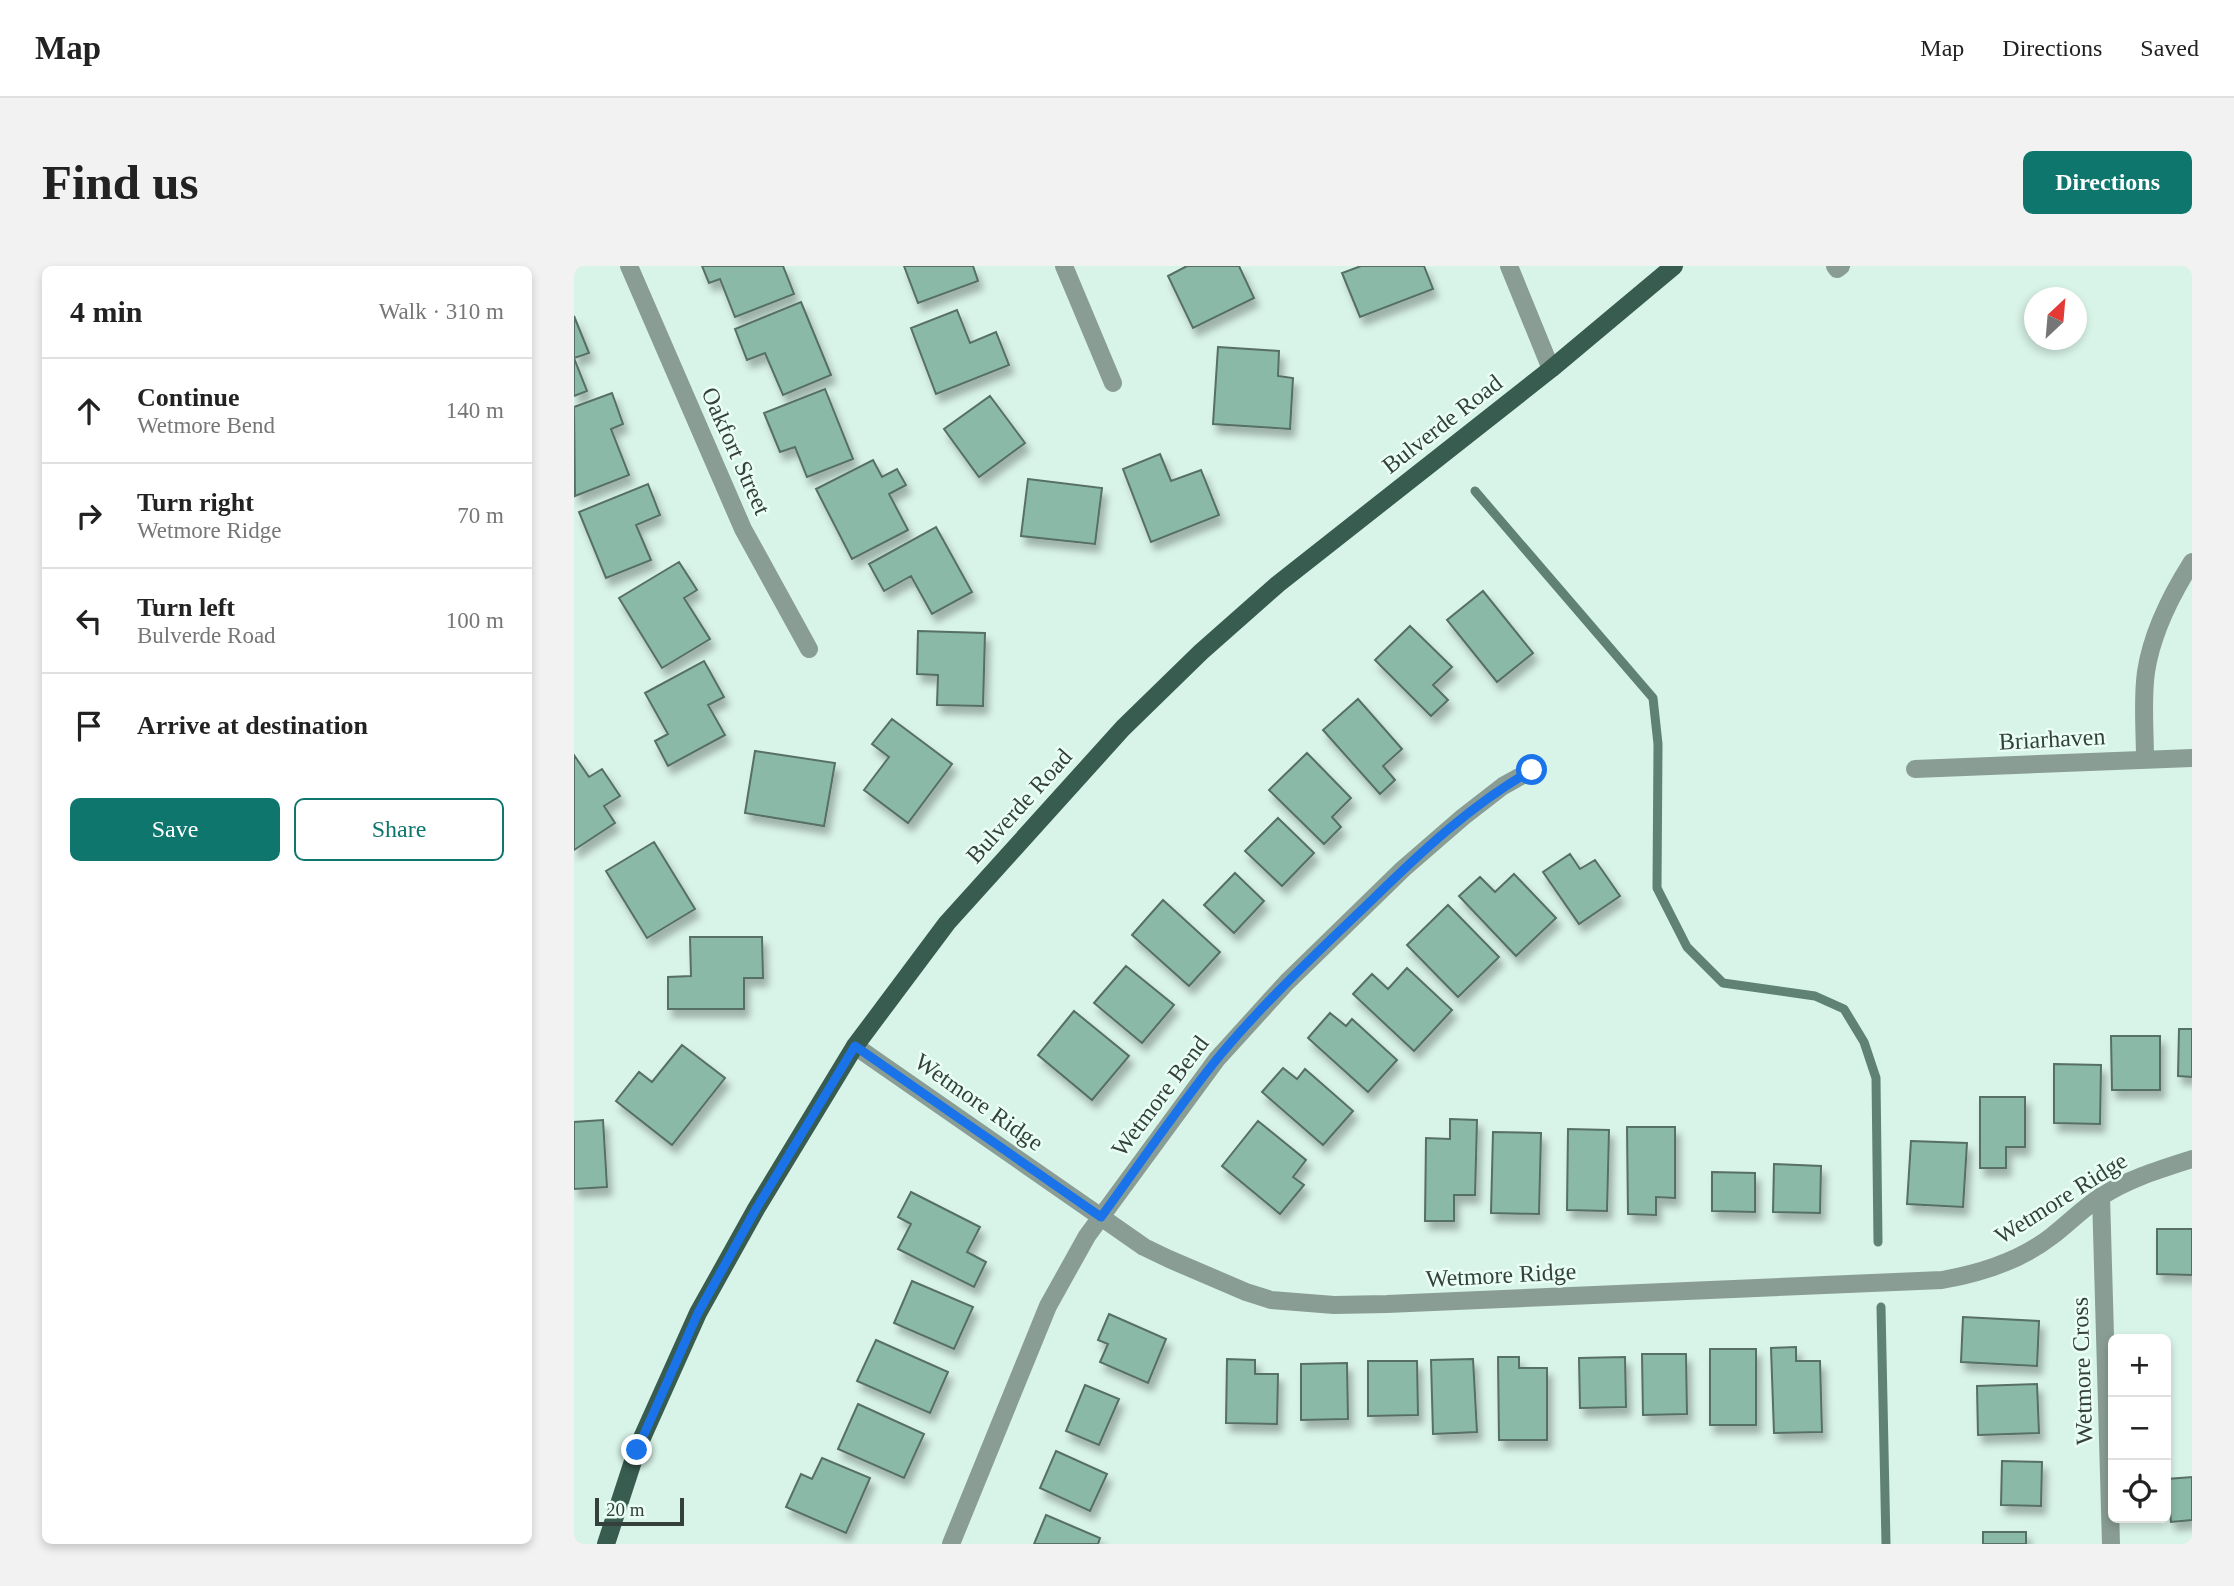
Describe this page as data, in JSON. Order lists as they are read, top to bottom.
{
  "streets": {
    "main road": ["Bulverde Road"],
    "street": [
      "Oakfort Street",
      "Briarhaven",
      "Wetmore Bend",
      "Wetmore Ridge",
      "Wetmore Cross"
    ]
  },
  "crossings": [
    ["Bulverde Road", "Wetmore Ridge"],
    ["Wetmore Bend", "Wetmore Ridge"],
    ["Wetmore Ridge", "Wetmore Cross"]
  ],
  "scale_bar": "20 m",
  "north": "top right",
  "page": {
    "header": "Map",
    "nav": ["Map", "Directions", "Saved"],
    "buttons": [
      "Directions",
      ["Save", "Share"]
    ],
    "title": "Find us",
    "heading": ["4 min", "Walk · 310 m"],
    "list": [
      ["Continue", "Wetmore Bend", "140 m"],
      ["Turn right", "Wetmore Ridge", "70 m"],
      ["Turn left", "Bulverde Road", "100 m"],
      "Arrive at destination"
    ],
    "map_buttons": ["+", "−"],
    "scale": "20 m"
  }
}
